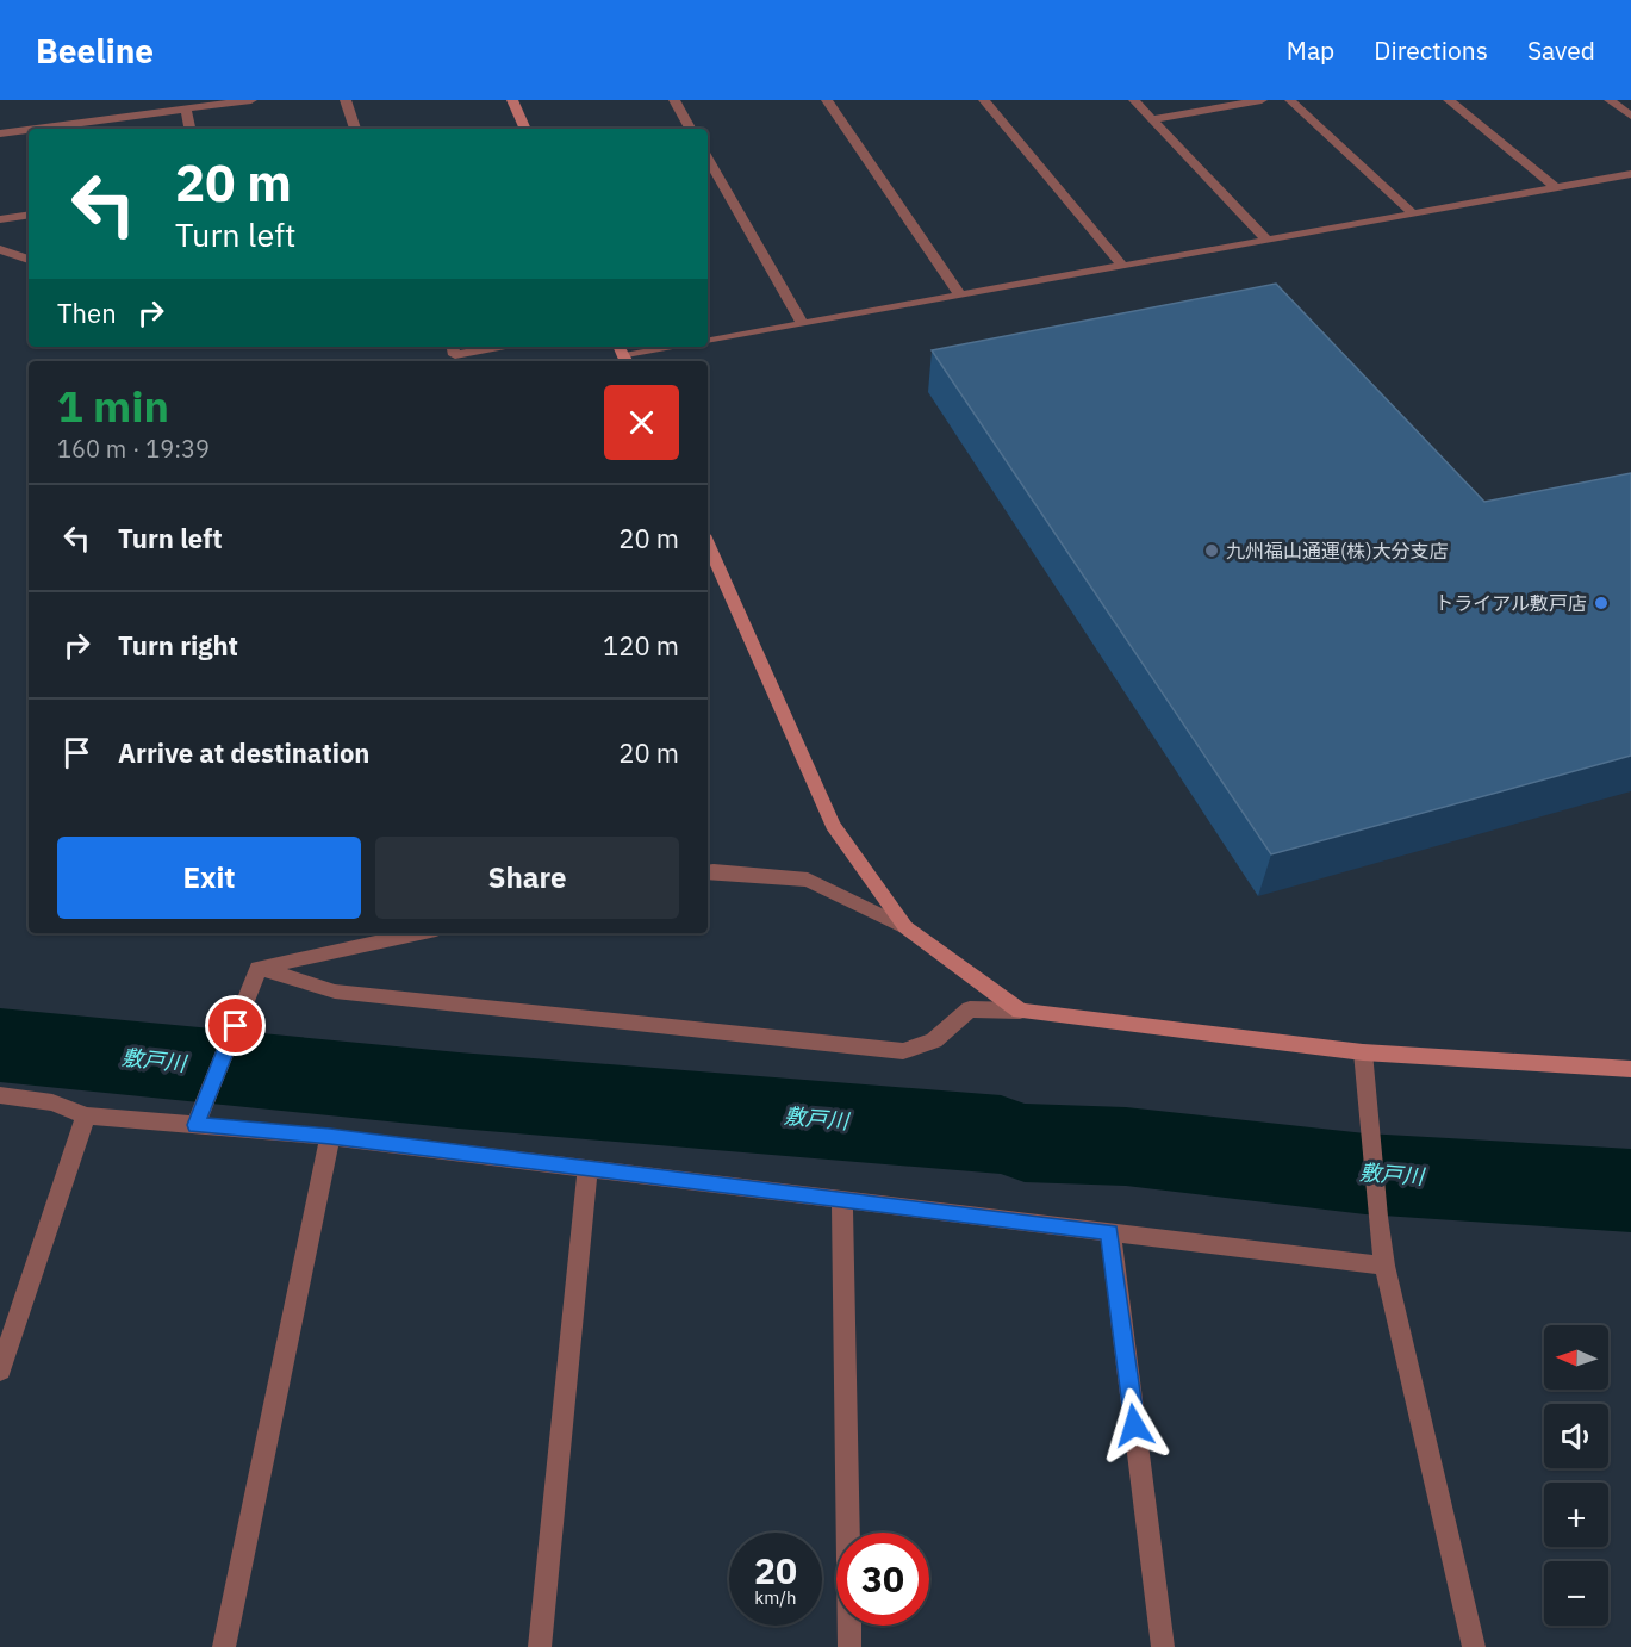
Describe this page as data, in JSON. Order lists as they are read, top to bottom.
{
  "water": ["敷戸川"],
  "places": ["九州福山通運(株)大分支店", "トライアル敷戸店"],
  "north": "left",
  "page": {
    "header": "Beeline",
    "nav": ["Map", "Directions", "Saved"],
    "turn": ["20 m", "Turn left"],
    "then": "Then",
    "heading": ["1 min", "160 m · 19:39"],
    "list": [
      {
        "name": "Turn left",
        "value": "20 m"
      },
      {
        "name": "Turn right",
        "value": "120 m"
      },
      {
        "name": "Arrive at destination",
        "value": "20 m"
      }
    ],
    "buttons": ["Exit", "Share"],
    "map_buttons": ["+", "−"],
    "speed": "20 km/h",
    "limit": "30"
  }
}
